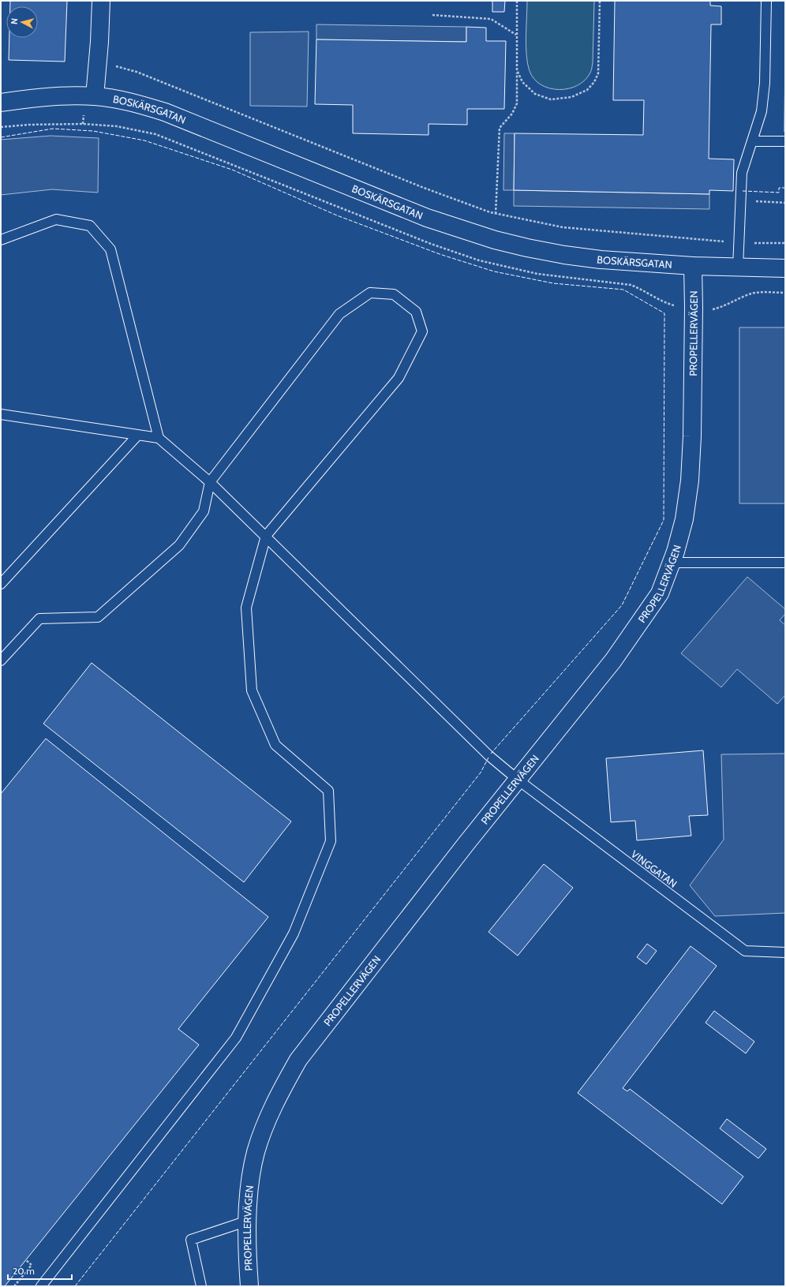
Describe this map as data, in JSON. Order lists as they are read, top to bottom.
{
  "streets": {
    "street": ["BOSKÄRSGATAN", "PROPELLERVÄGEN"],
    "lane": ["VINGGATAN"]
  },
  "crossings": [
    ["BOSKÄRSGATAN", "PROPELLERVÄGEN"],
    ["PROPELLERVÄGEN", "VINGGATAN"]
  ],
  "scale_bar": "20 m",
  "north": "left"
}
